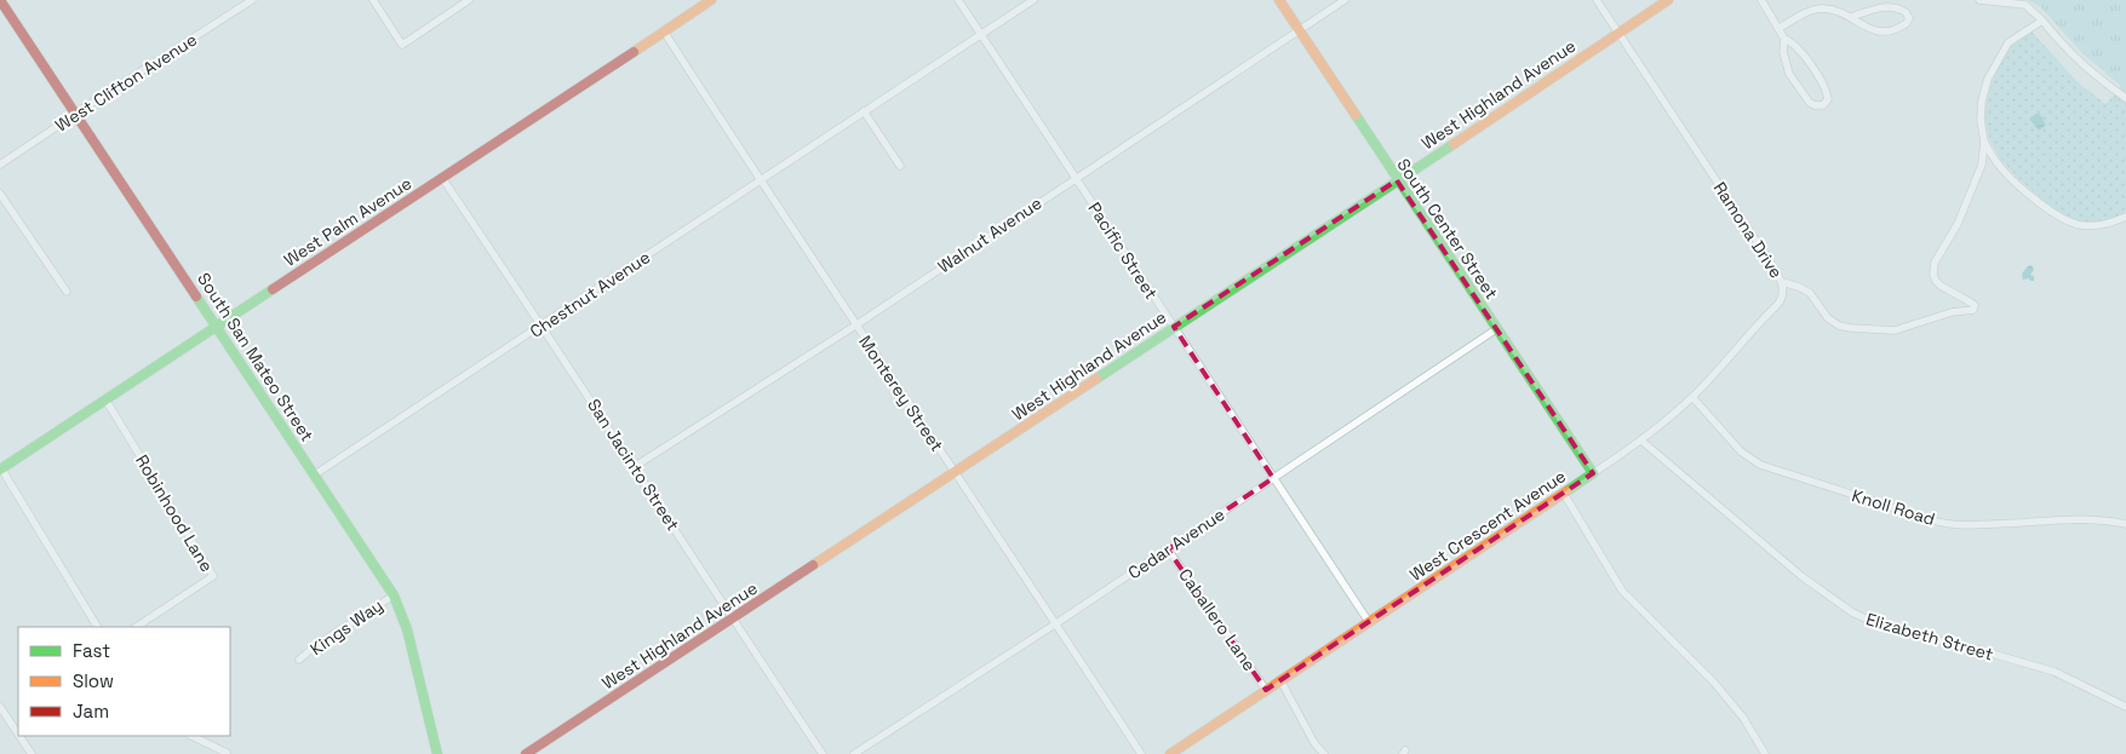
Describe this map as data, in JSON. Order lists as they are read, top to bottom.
{
  "streets": {
    "street": [
      "West Clifton Avenue",
      "West Highland Avenue",
      "West Palm Avenue",
      "South Center Street",
      "Ramona Drive",
      "Walnut Avenue",
      "Pacific Street",
      "Chestnut Avenue",
      "South San Mateo Street",
      "Monterey Street",
      "San Jacinto Street",
      "Knoll Road",
      "Robinhood Lane",
      "West Crescent Avenue",
      "Cedar Avenue",
      "Caballero Lane",
      "Kings Way",
      "Elizabeth Street"
    ]
  },
  "crossings": [
    ["West Clifton Avenue", "South San Mateo Street"],
    ["West Highland Avenue", "South Center Street"],
    ["West Highland Avenue", "Ramona Drive"],
    ["West Highland Avenue", "Pacific Street"],
    ["West Highland Avenue", "Monterey Street"],
    ["West Highland Avenue", "San Jacinto Street"],
    ["West Palm Avenue", "South San Mateo Street"],
    ["West Palm Avenue", "Monterey Street"],
    ["West Palm Avenue", "San Jacinto Street"],
    ["West Palm Avenue", "Robinhood Lane"],
    ["South Center Street", "Walnut Avenue"],
    ["South Center Street", "West Crescent Avenue"],
    ["South Center Street", "Cedar Avenue"],
    ["Ramona Drive", "West Crescent Avenue"],
    ["Walnut Avenue", "Pacific Street"],
    ["Walnut Avenue", "Monterey Street"],
    ["Walnut Avenue", "San Jacinto Street"],
    ["Pacific Street", "Chestnut Avenue"],
    ["Pacific Street", "West Crescent Avenue"],
    ["Pacific Street", "Cedar Avenue"],
    ["Chestnut Avenue", "South San Mateo Street"],
    ["Chestnut Avenue", "Monterey Street"],
    ["Chestnut Avenue", "San Jacinto Street"],
    ["South San Mateo Street", "Kings Way"],
    ["Monterey Street", "Cedar Avenue"],
    ["Knoll Road", "West Crescent Avenue"],
    ["West Crescent Avenue", "Caballero Lane"],
    ["West Crescent Avenue", "Elizabeth Street"],
    ["Cedar Avenue", "Caballero Lane"]
  ],
  "legend": ["Fast", "Slow", "Jam"]
}
